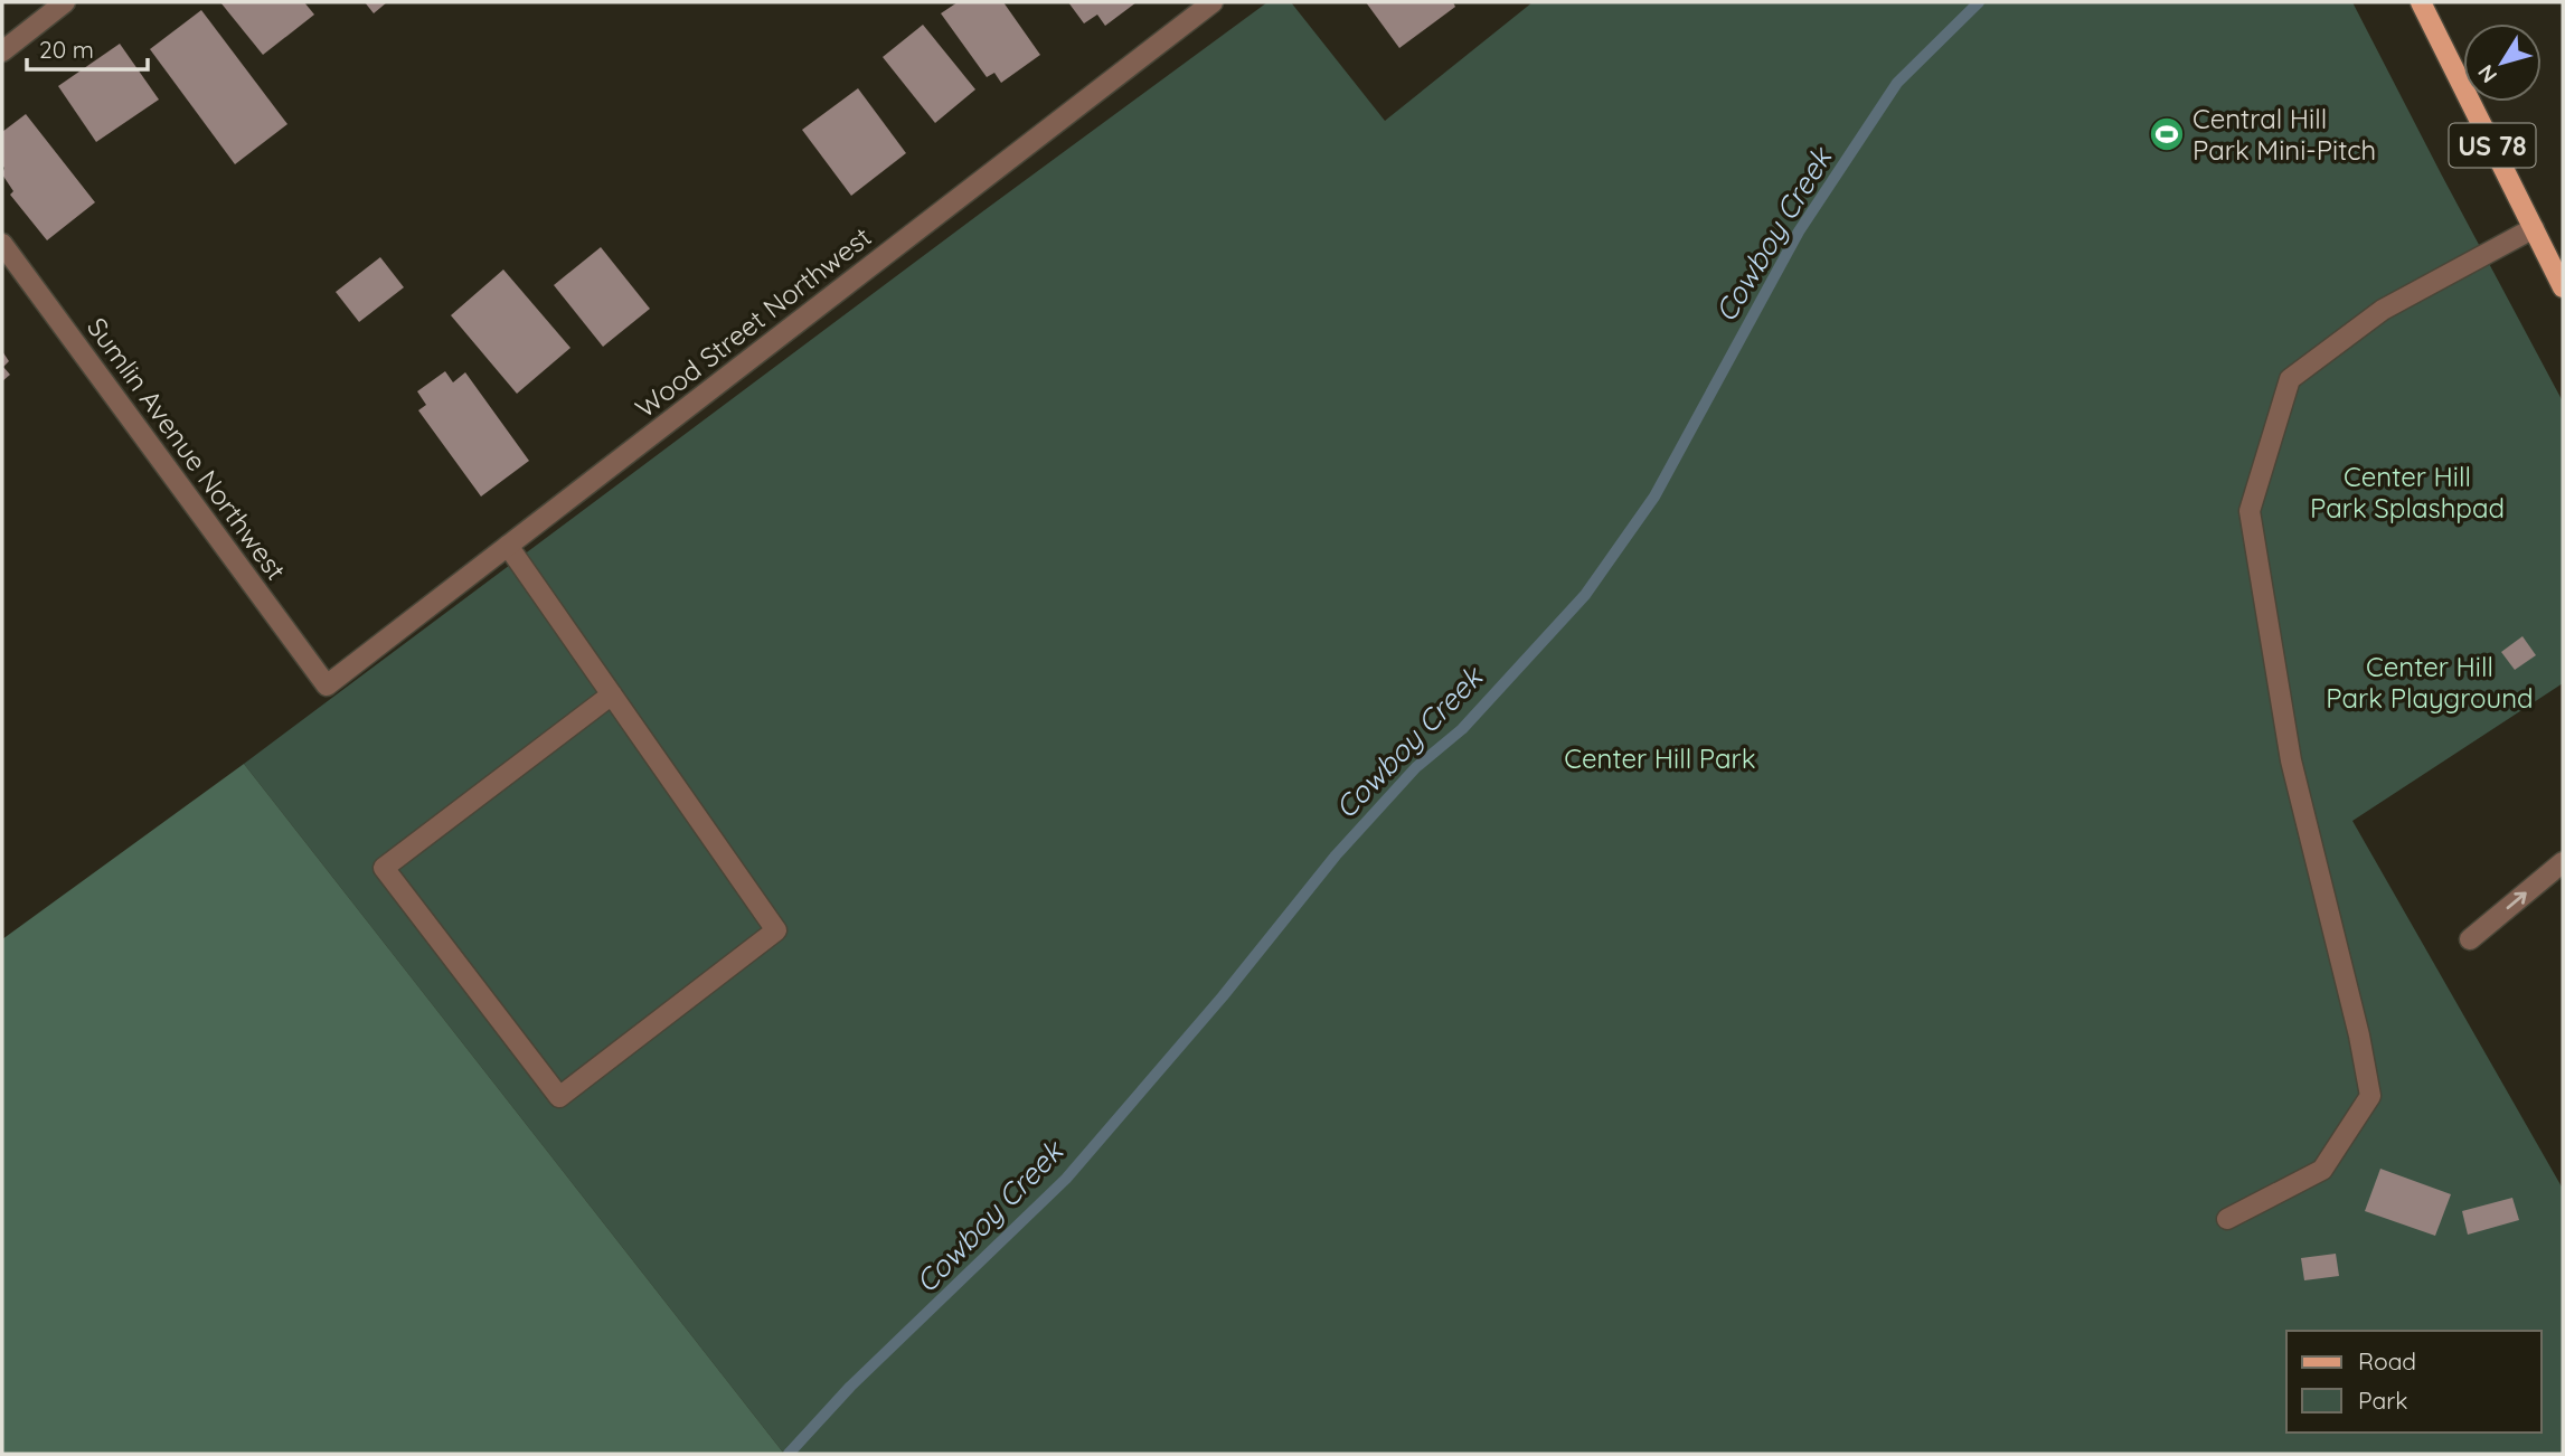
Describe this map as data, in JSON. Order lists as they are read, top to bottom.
{
  "streets": {
    "main road": ["US 78"],
    "street": ["Wood Street Northwest", "Sumlin Avenue Northwest"]
  },
  "crossings": [
    ["Wood Street Northwest", "Sumlin Avenue Northwest"]
  ],
  "water": ["Cowboy Creek"],
  "parks": ["Center Hill Park Splashpad", "Center Hill Park Playground", "Center Hill Park"],
  "places": {
    "sports": ["Central Hill Park Mini-Pitch"]
  },
  "legend": ["Road", "Park"],
  "scale_bar": "20 m",
  "north": "bottom left"
}
